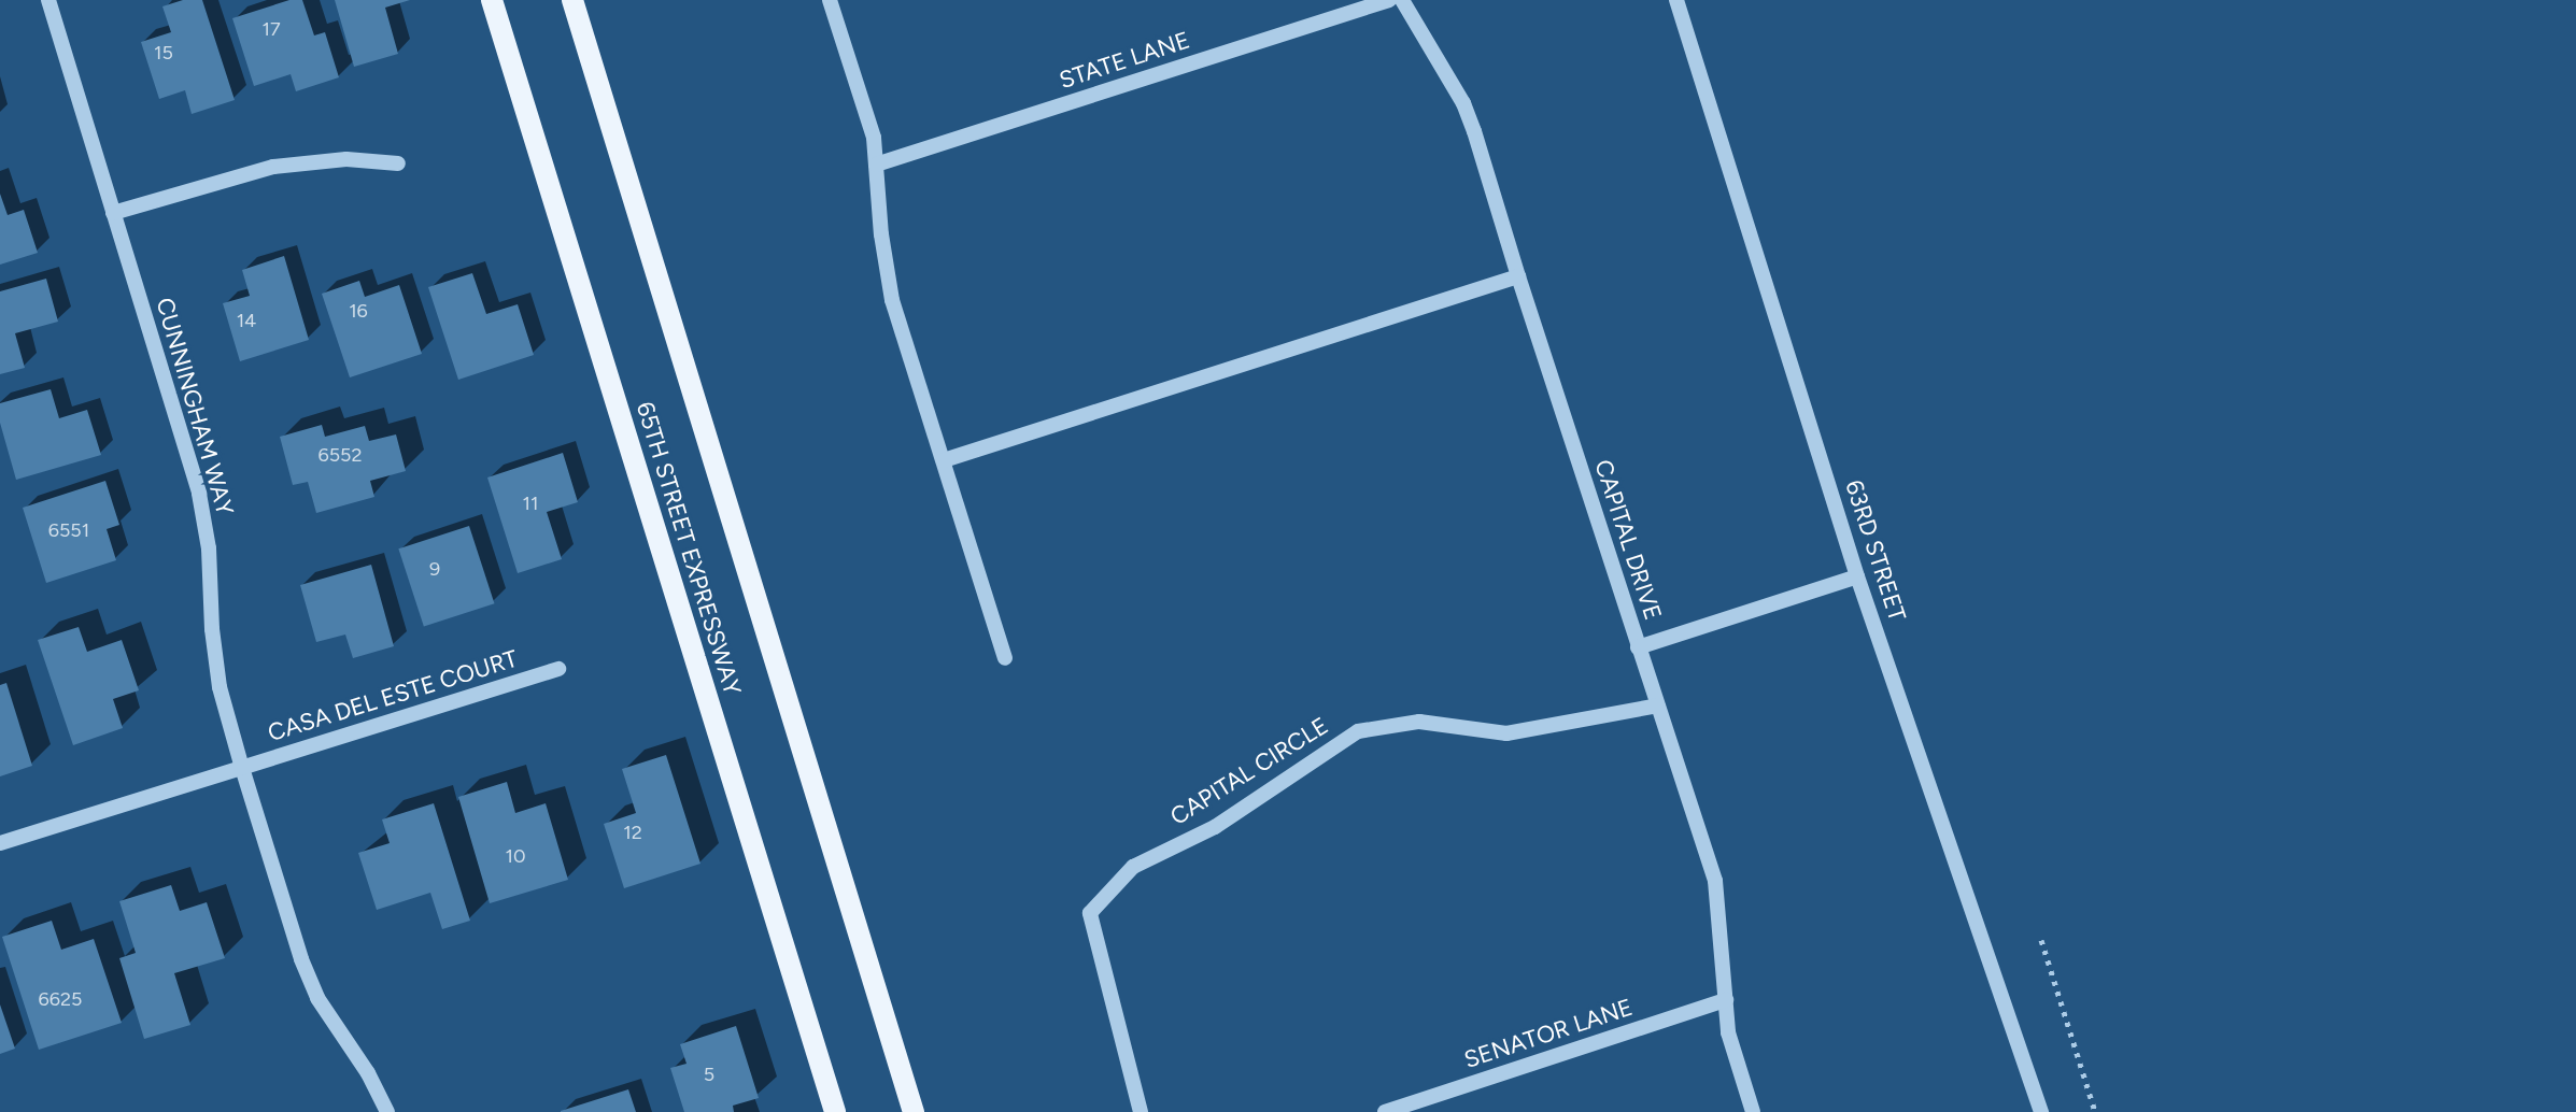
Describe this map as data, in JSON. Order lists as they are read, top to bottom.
{
  "streets": {
    "main road": ["65TH STREET EXPRESSWAY"],
    "street": [
      "STATE LANE",
      "CUNNINGHAM WAY",
      "CAPITAL DRIVE",
      "63RD STREET",
      "CASA DEL ESTE COURT",
      "CAPITAL CIRCLE",
      "SENATOR LANE"
    ]
  },
  "crossings": [
    ["CUNNINGHAM WAY", "CASA DEL ESTE COURT"],
    ["CAPITAL DRIVE", "CAPITAL CIRCLE"],
    ["CAPITAL DRIVE", "SENATOR LANE"]
  ],
  "house_numbers": [
    "17",
    "15",
    "16",
    "14",
    "6552",
    "11",
    "6551",
    "9",
    "12",
    "10",
    "6625",
    "5"
  ]
}
